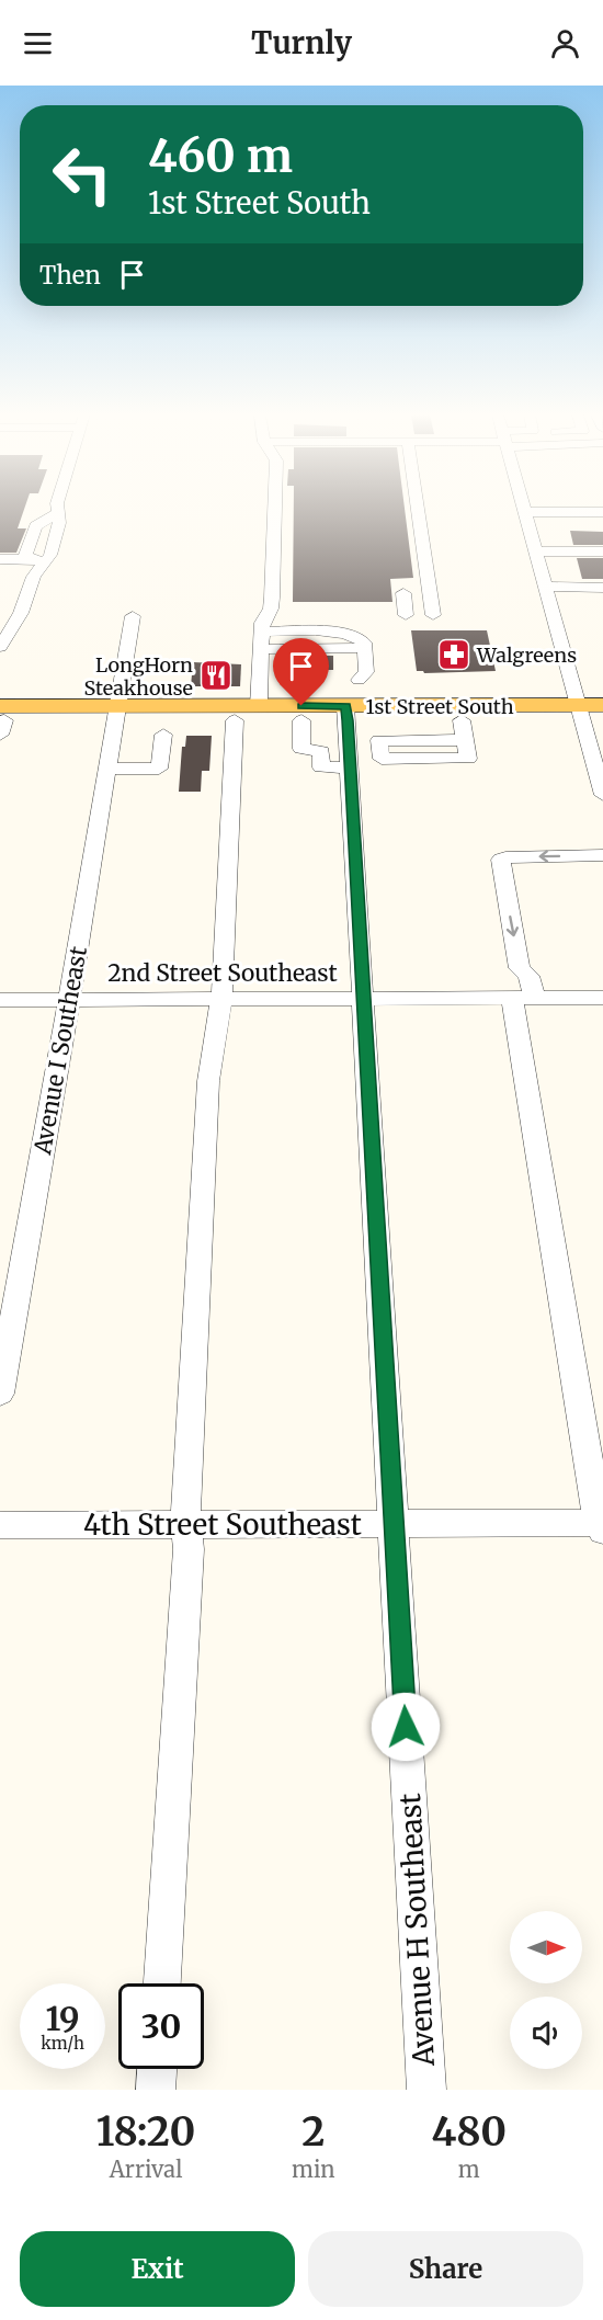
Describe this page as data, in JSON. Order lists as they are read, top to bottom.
{
  "streets": {
    "main road": ["1st Street South"],
    "street": [
      "2nd Street Southeast",
      "Avenue I Southeast",
      "4th Street Southeast",
      "Avenue H Southeast"
    ]
  },
  "crossings": [
    ["1st Street South", "Avenue I Southeast"],
    ["1st Street South", "Avenue H Southeast"],
    ["2nd Street Southeast", "Avenue I Southeast"],
    ["2nd Street Southeast", "Avenue H Southeast"],
    ["4th Street Southeast", "Avenue H Southeast"]
  ],
  "places": {
    "pharmacy": ["Walgreens"],
    "restaurant": ["LongHorn Steakhouse"]
  },
  "north": "right",
  "page": {
    "header": "Turnly",
    "turn": ["460 m", "1st Street South"],
    "then": "Then",
    "speed": "19 km/h",
    "limit": "30",
    "eta": [
      "18:20",
      "Arrival",
      "2",
      "min",
      "480",
      "m"
    ],
    "buttons": ["Exit", "Share"]
  }
}
